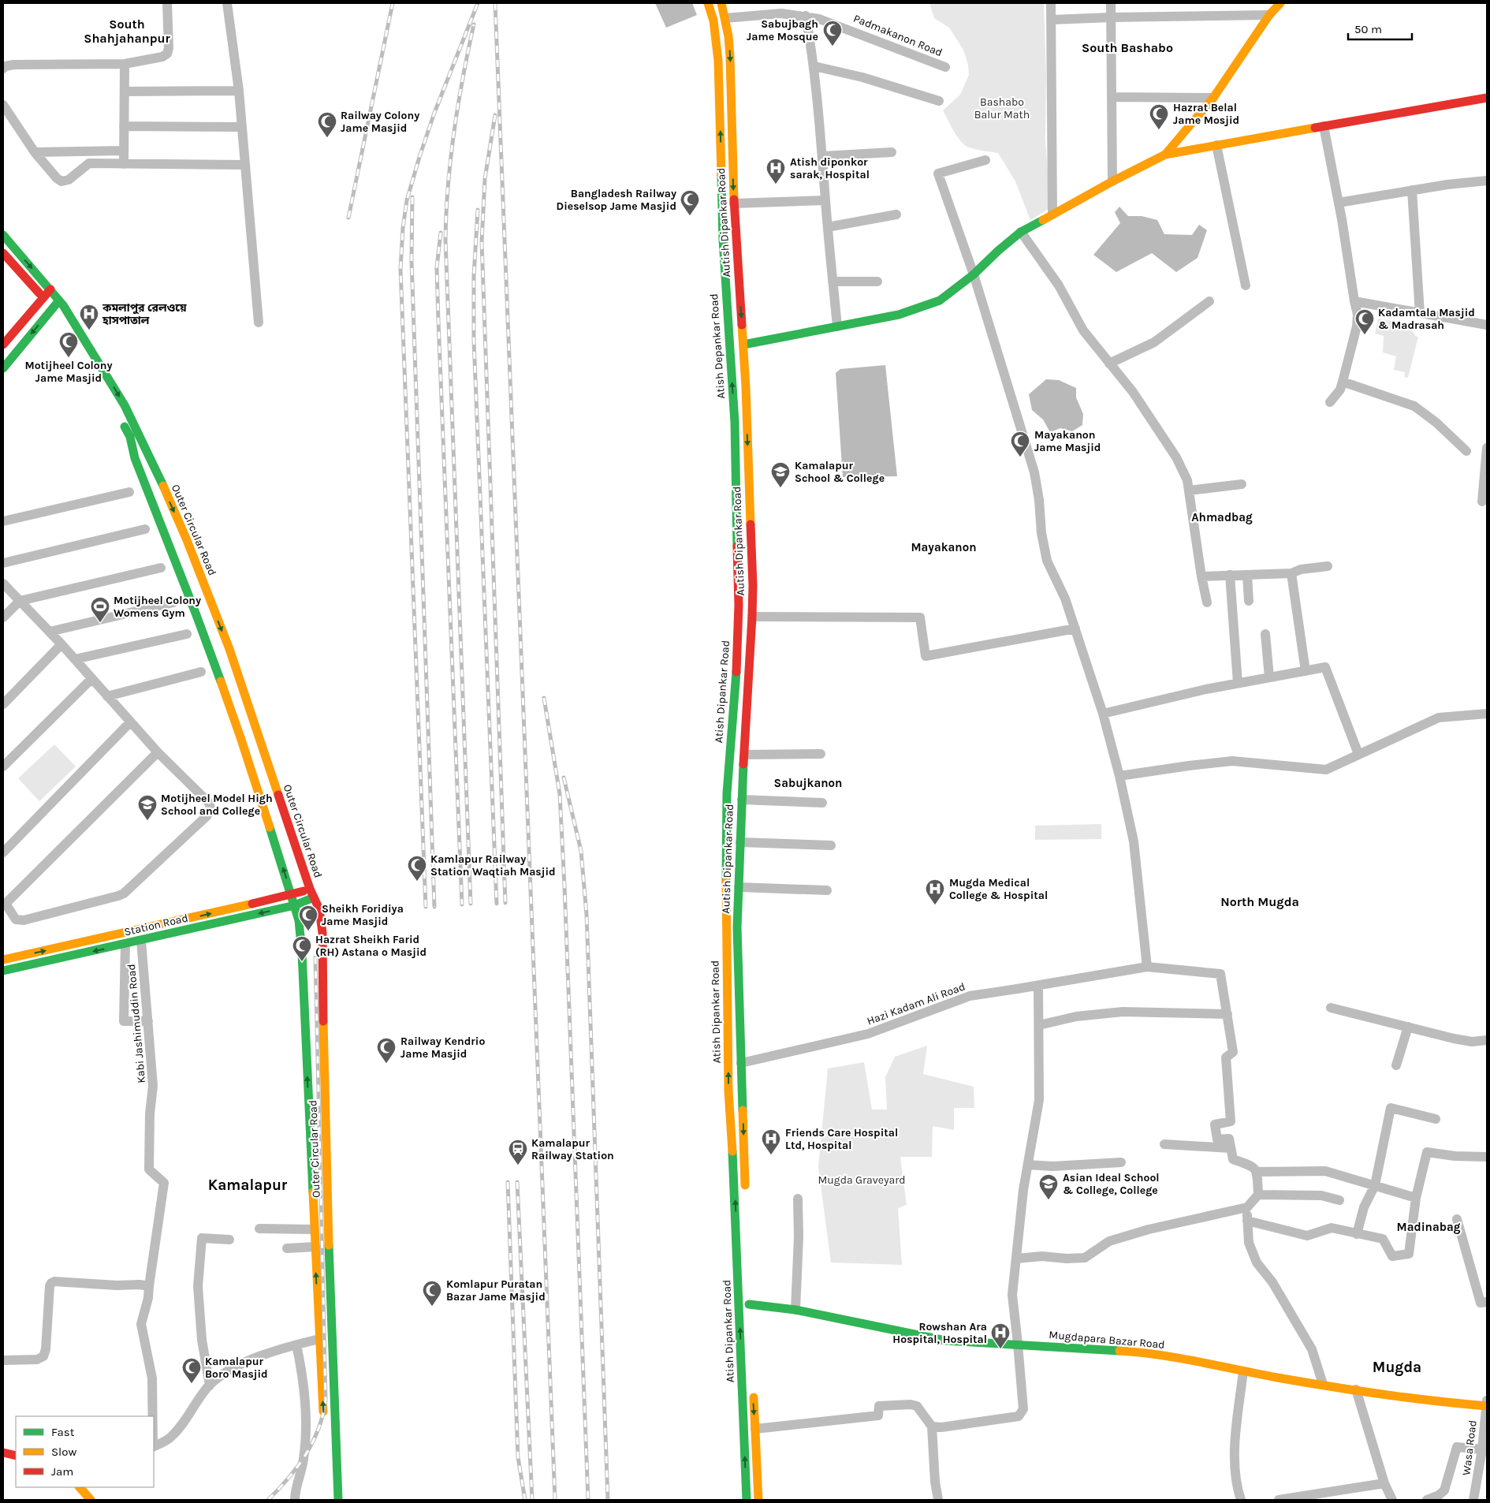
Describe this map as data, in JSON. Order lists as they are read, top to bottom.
{
  "streets": {
    "main road": [
      "Autish Dipankar Road",
      "Atish Depankar Road",
      "Outer Circular Road",
      "Atish Dipankar Road",
      "Station Road",
      "Mugdapara Bazar Road"
    ],
    "street": [
      "Padmakanon Road",
      "Hazi Kadam Ali Road",
      "Kabi Jashimuddin Road",
      "Wasa Road"
    ]
  },
  "crossings": [
    ["Padmakanon Road", "Autish Dipankar Road"],
    ["Autish Dipankar Road", "Hazi Kadam Ali Road"],
    ["Atish Depankar Road", "Atish Dipankar Road"],
    ["Outer Circular Road", "Station Road"],
    ["Station Road", "Kabi Jashimuddin Road"],
    ["Mugdapara Bazar Road", "Wasa Road"]
  ],
  "one_way": ["Autish Dipankar Road", "Atish Depankar Road"],
  "districts": [
    "South Shahjahanpur",
    "South Bashabo",
    "Ahmadbag",
    "Mayakanon",
    "Sabujkanon",
    "North Mugda",
    "Kamalapur",
    "Madinabag",
    "Mugda"
  ],
  "parks": ["Bashabo Balur Math", "Mugda Graveyard"],
  "places": {
    "mosque": [
      "Sabujbagh Jame Mosque",
      "Hazrat Belal Jame Mosjid",
      "Railway Colony Jame Masjid",
      "Bangladesh Railway Dieselsop Jame Masjid",
      "Kadamtala Masjid & Madrasah",
      "Motijheel Colony Jame Masjid",
      "Mayakanon Jame Masjid",
      "Kamlapur Railway Station Waqtiah Masjid",
      "Sheikh Foridiya Jame Masjid",
      "Hazrat Sheikh Farid (RH) Astana o Masjid",
      "Railway Kendrio Jame Masjid",
      "Komlapur Puratan Bazar Jame Masjid",
      "Kamalapur Boro Masjid"
    ],
    "hospital": [
      "Atish diponkor sarak, Hospital",
      "কমলাপুর রেলওয়ে হাসপাতাল",
      "Mugda Medical College & Hospital",
      "Friends Care Hospital Ltd, Hospital",
      "Rowshan Ara Hospital, Hospital"
    ],
    "school or university": ["Kamalapur School & College", "Motijheel Model High School and College", "Asian Ideal School & College, College"],
    "sports": ["Motijheel Colony Womens Gym"],
    "station": ["Kamalapur Railway Station"]
  },
  "legend": ["Fast", "Slow", "Jam"],
  "scale_bar": "50 m"
}
